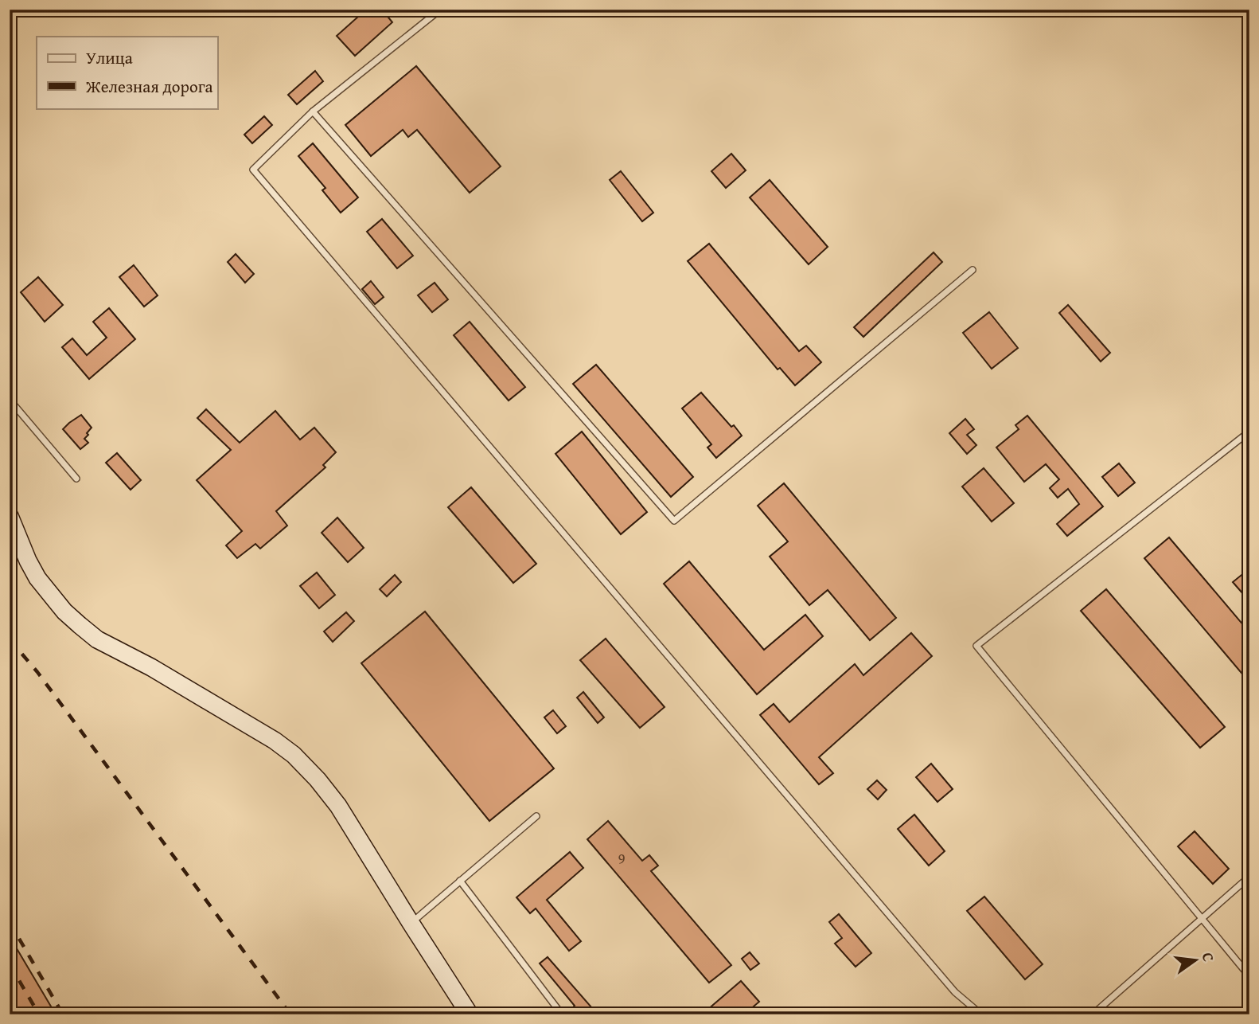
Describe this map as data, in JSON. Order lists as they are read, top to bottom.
{
  "house_numbers": ["9"],
  "legend": ["Улица", "Железная дорога"],
  "north": "right"
}
